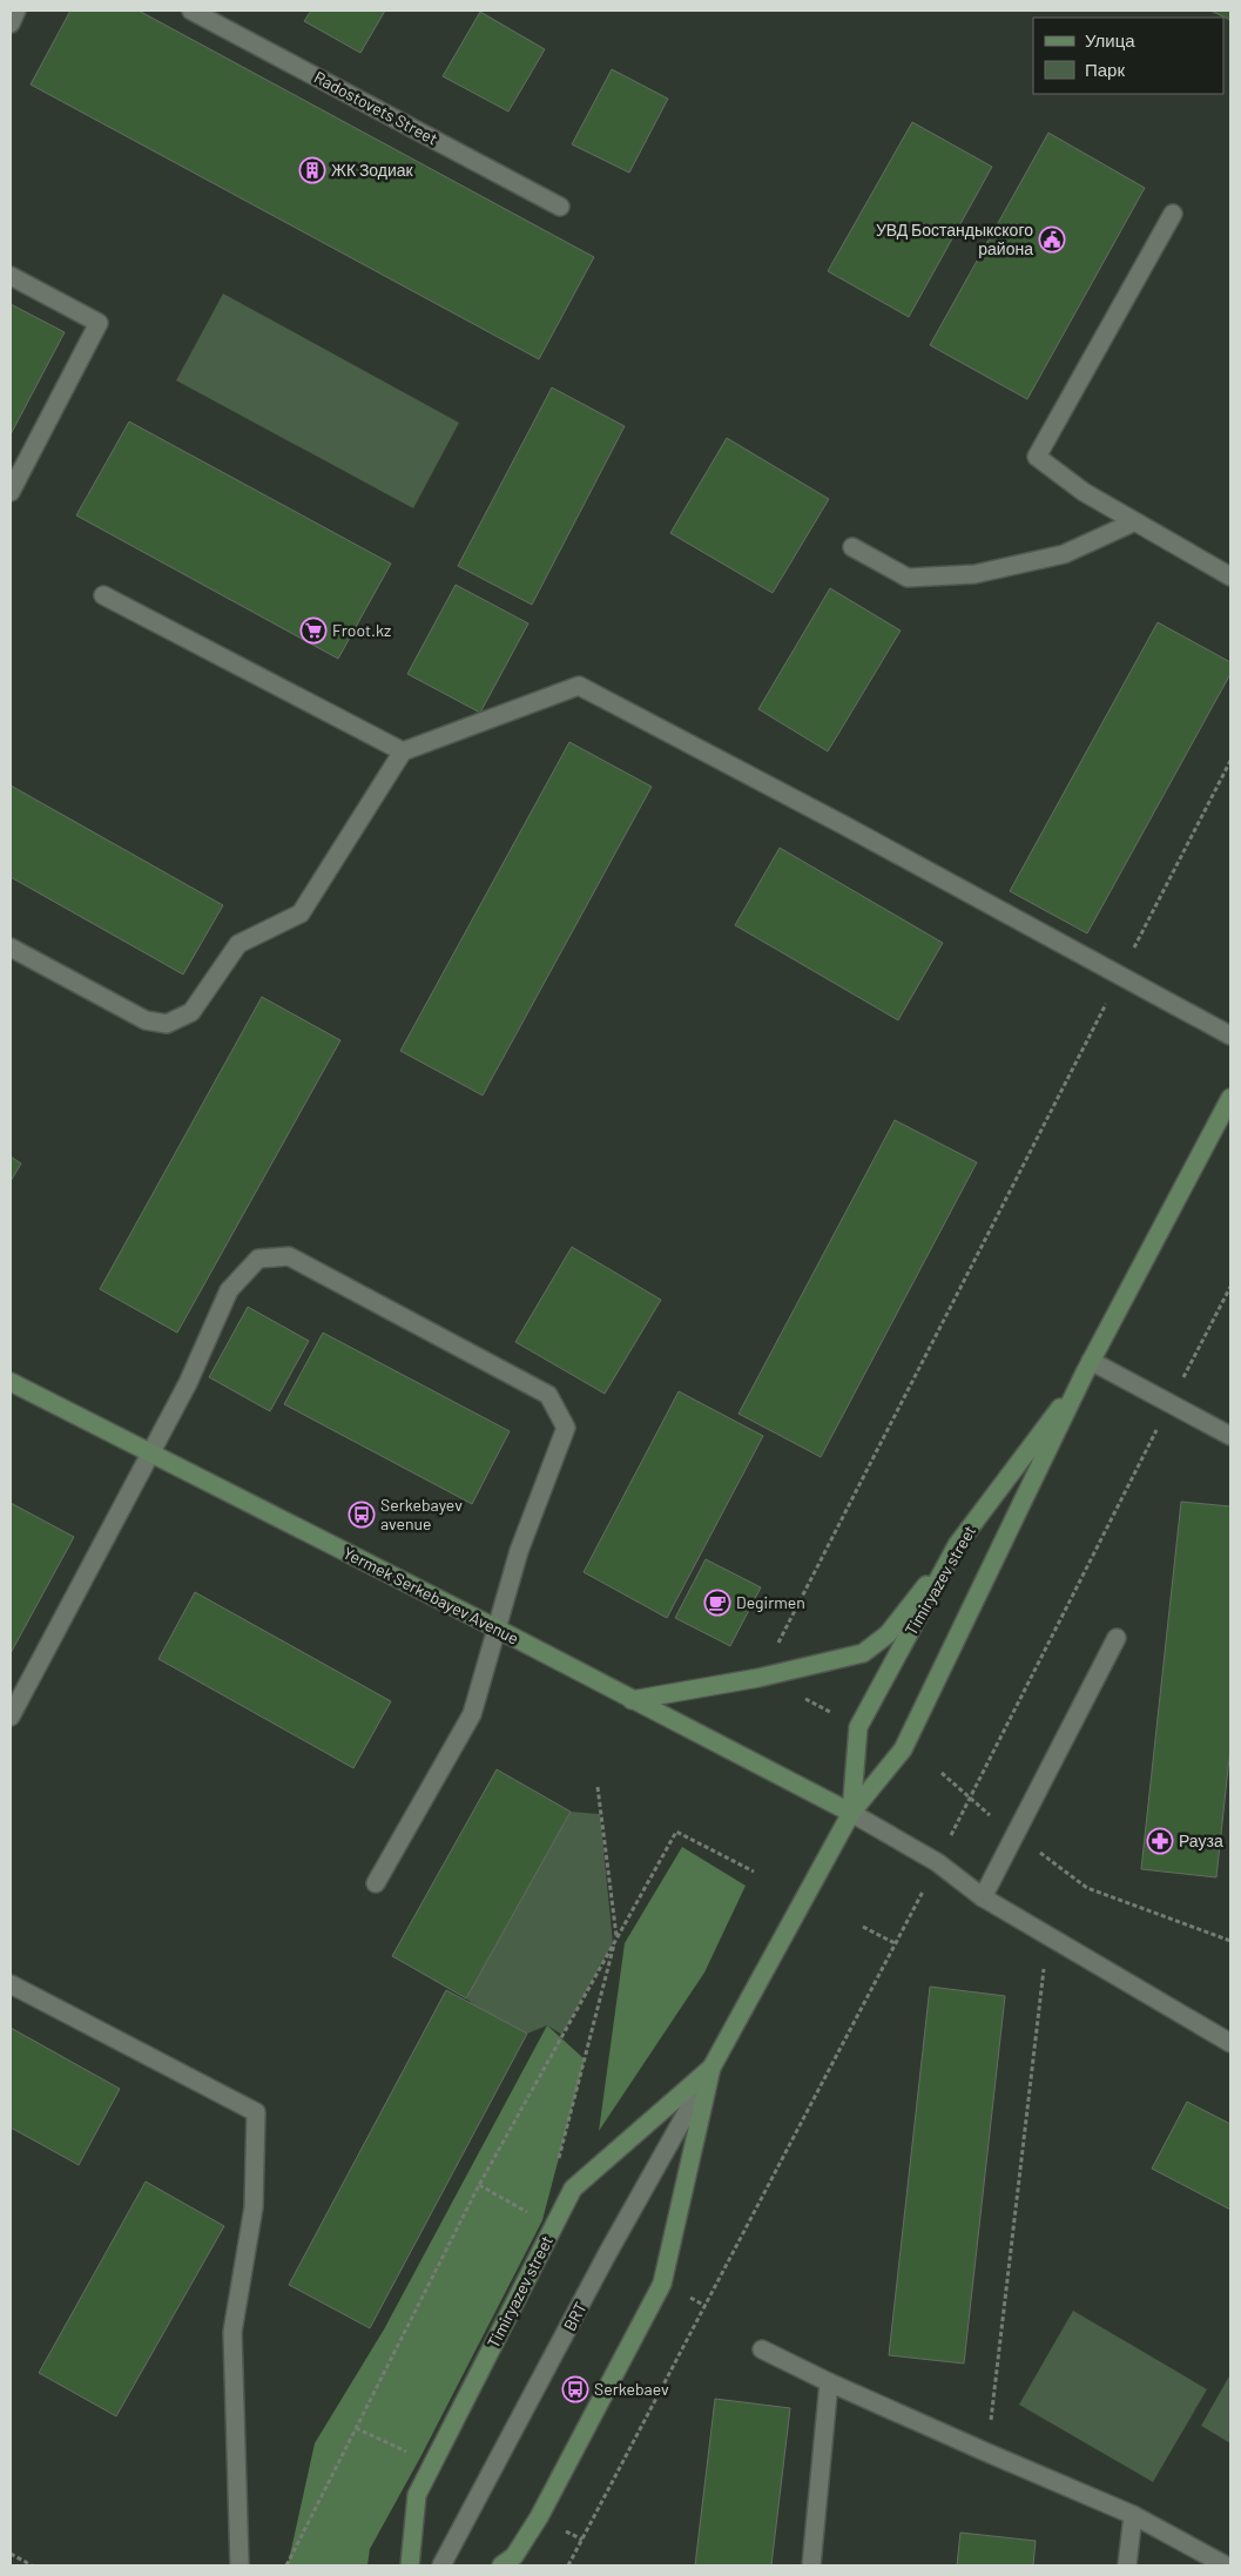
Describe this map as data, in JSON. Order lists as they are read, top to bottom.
{
  "streets": {
    "street": [
      "Radostovets Street",
      "Timiryazev street",
      "Yermek Serkebayev Avenue",
      "BRT"
    ]
  },
  "crossings": [
    ["Timiryazev street", "Yermek Serkebayev Avenue"],
    ["Timiryazev street", "BRT"]
  ],
  "places": {
    "building": ["ЖК Зодиак"],
    "public building": ["УВД Бостандыкского района"],
    "supermarket": ["Froot.kz"],
    "bus stop": ["Serkebayev avenue", "Serkebaev"],
    "cafe": ["Degirmen"],
    "pharmacy": ["Рауза"]
  },
  "legend": ["Улица", "Парк"]
}
